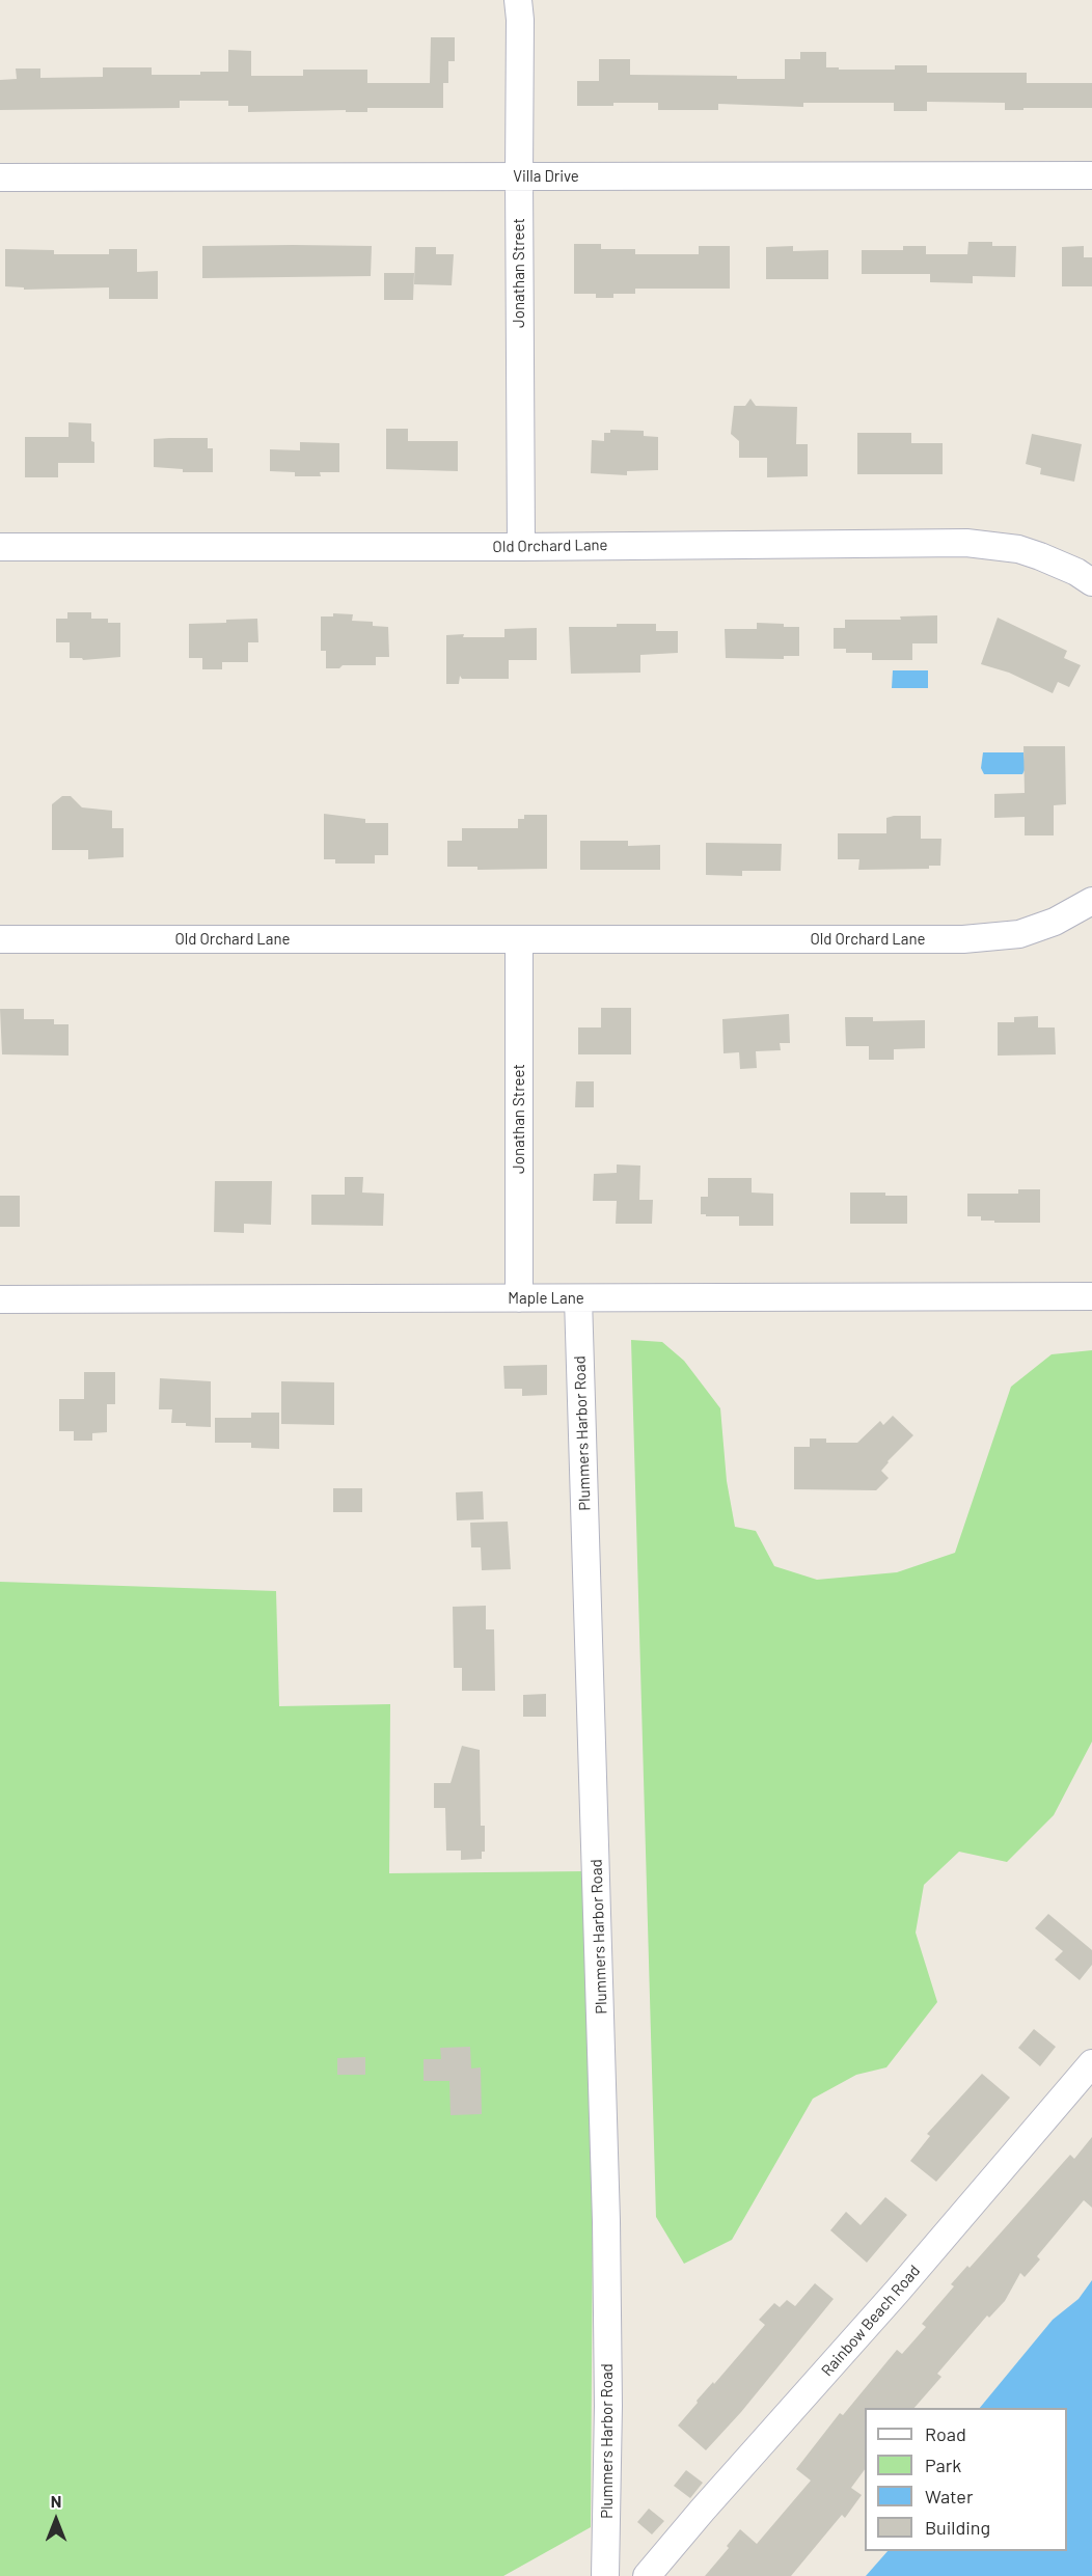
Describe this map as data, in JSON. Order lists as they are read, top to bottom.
{
  "streets": {
    "street": [
      "Villa Drive",
      "Jonathan Street",
      "Old Orchard Lane",
      "Maple Lane",
      "Plummers Harbor Road",
      "Rainbow Beach Road"
    ]
  },
  "crossings": [
    ["Villa Drive", "Jonathan Street"],
    ["Jonathan Street", "Old Orchard Lane"],
    ["Jonathan Street", "Maple Lane"],
    ["Maple Lane", "Plummers Harbor Road"]
  ],
  "legend": [
    "Road",
    "Park",
    "Water",
    "Building"
  ],
  "north": "top"
}
